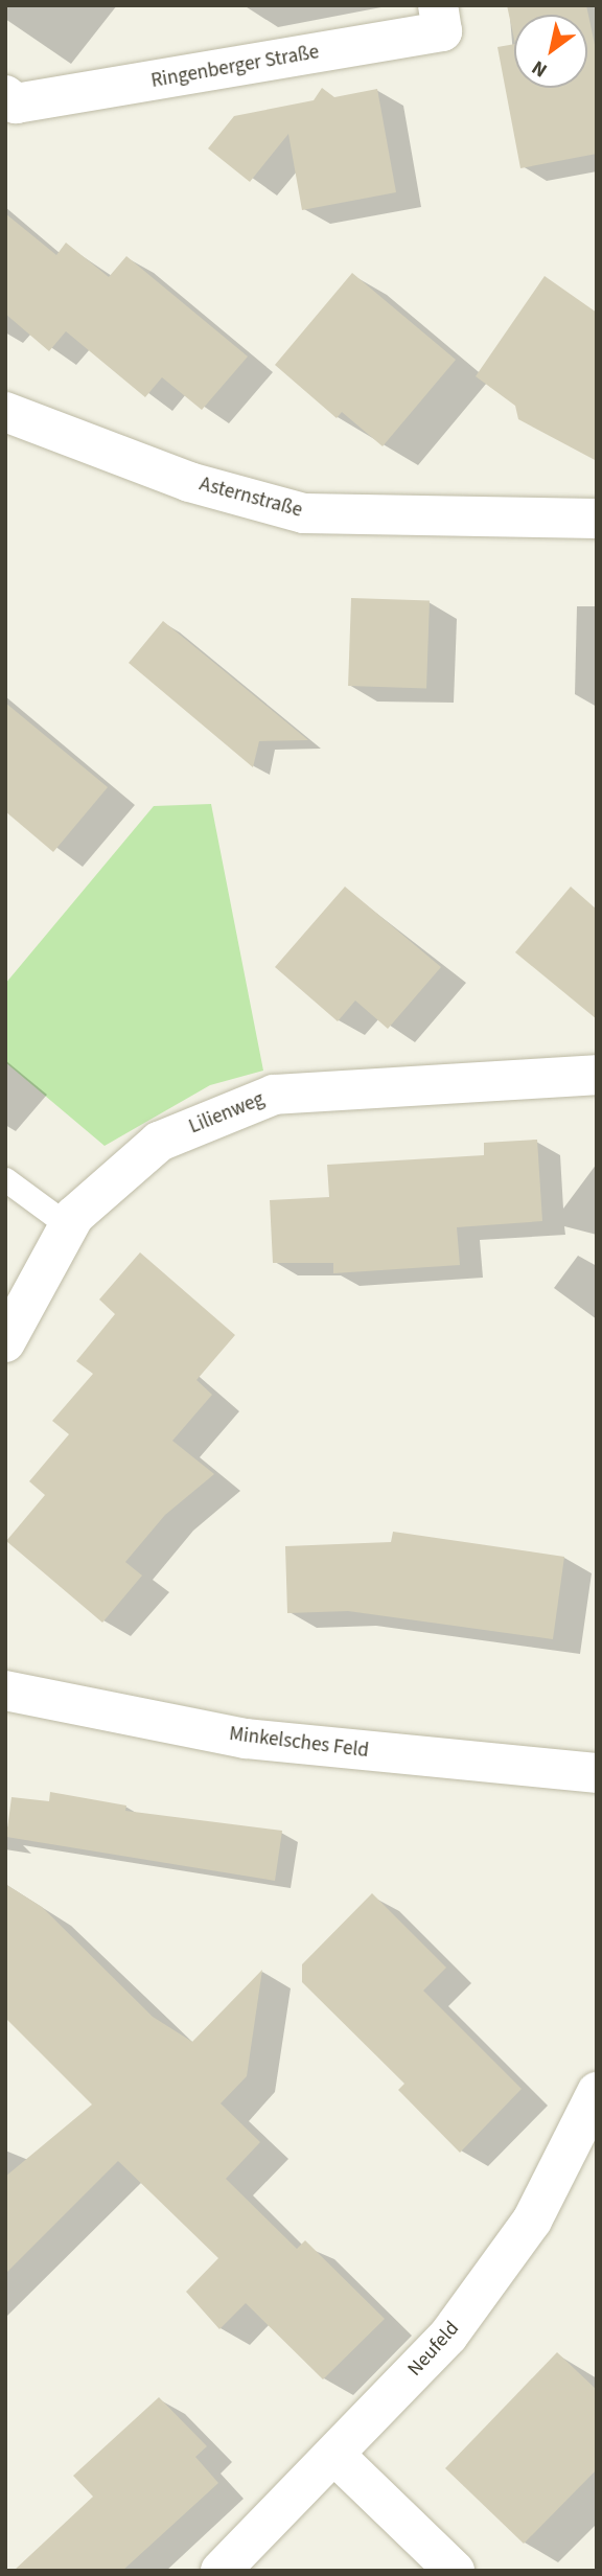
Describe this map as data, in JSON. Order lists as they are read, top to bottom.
{
  "streets": {
    "street": [
      "Ringenberger Straße",
      "Asternstraße",
      "Lilienweg",
      "Minkelsches Feld",
      "Neufeld"
    ]
  },
  "north": "bottom left"
}
